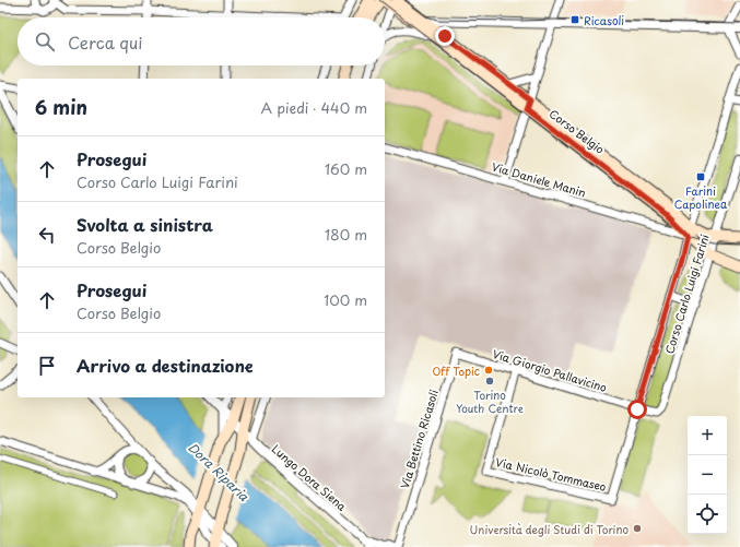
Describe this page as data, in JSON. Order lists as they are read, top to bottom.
{
  "streets": {
    "main road": ["Corso Belgio"],
    "street": [
      "Via Daniele Manin",
      "Corso Carlo Luigi Farini",
      "Via Giorgio Pallavicino",
      "Via Bettino Ricasoli",
      "Via Nicolò Tommaseo",
      "Lungo Dora Siena"
    ]
  },
  "crossings": [
    ["Corso Belgio", "Via Daniele Manin"],
    ["Corso Belgio", "Corso Carlo Luigi Farini"],
    ["Via Daniele Manin", "Corso Carlo Luigi Farini"],
    ["Corso Carlo Luigi Farini", "Via Giorgio Pallavicino"],
    ["Corso Carlo Luigi Farini", "Via Nicolò Tommaseo"],
    ["Via Giorgio Pallavicino", "Via Bettino Ricasoli"],
    ["Via Giorgio Pallavicino", "Via Nicolò Tommaseo"],
    ["Via Bettino Ricasoli", "Lungo Dora Siena"]
  ],
  "water": ["Dora Riparia"],
  "places": {
    "transit": ["Ricasoli", "Farini Capolinea"],
    "other": ["Off Topic", "Torino Youth Centre", "Università degli Studi di Torino"]
  },
  "page": {
    "search": "Cerca qui",
    "heading": ["6 min", "A piedi · 440 m"],
    "list": [
      ["Prosegui", "Corso Carlo Luigi Farini", "160 m"],
      ["Svolta a sinistra", "Corso Belgio", "180 m"],
      ["Prosegui", "Corso Belgio", "100 m"],
      "Arrivo a destinazione"
    ],
    "map_buttons": ["+", "−"]
  }
}
